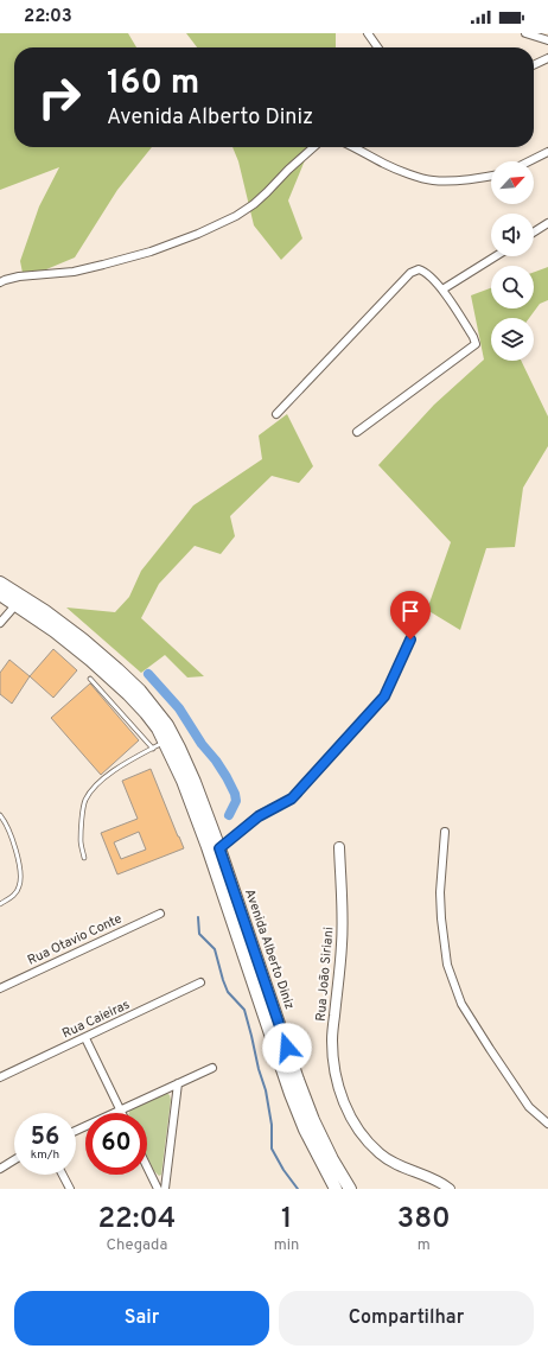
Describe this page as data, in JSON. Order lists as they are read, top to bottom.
{
  "streets": {
    "main road": ["Avenida Alberto Diniz"],
    "street": ["Rua Otavio Conte", "Rua João Siriani", "Rua Caieiras"]
  },
  "north": "top right",
  "page": {
    "status": "22:03",
    "turn": ["160 m", "Avenida Alberto Diniz"],
    "speed": "56 km/h",
    "limit": "60",
    "eta": [
      "22:04",
      "Chegada",
      "1",
      "min",
      "380",
      "m"
    ],
    "buttons": ["Sair", "Compartilhar"]
  }
}
